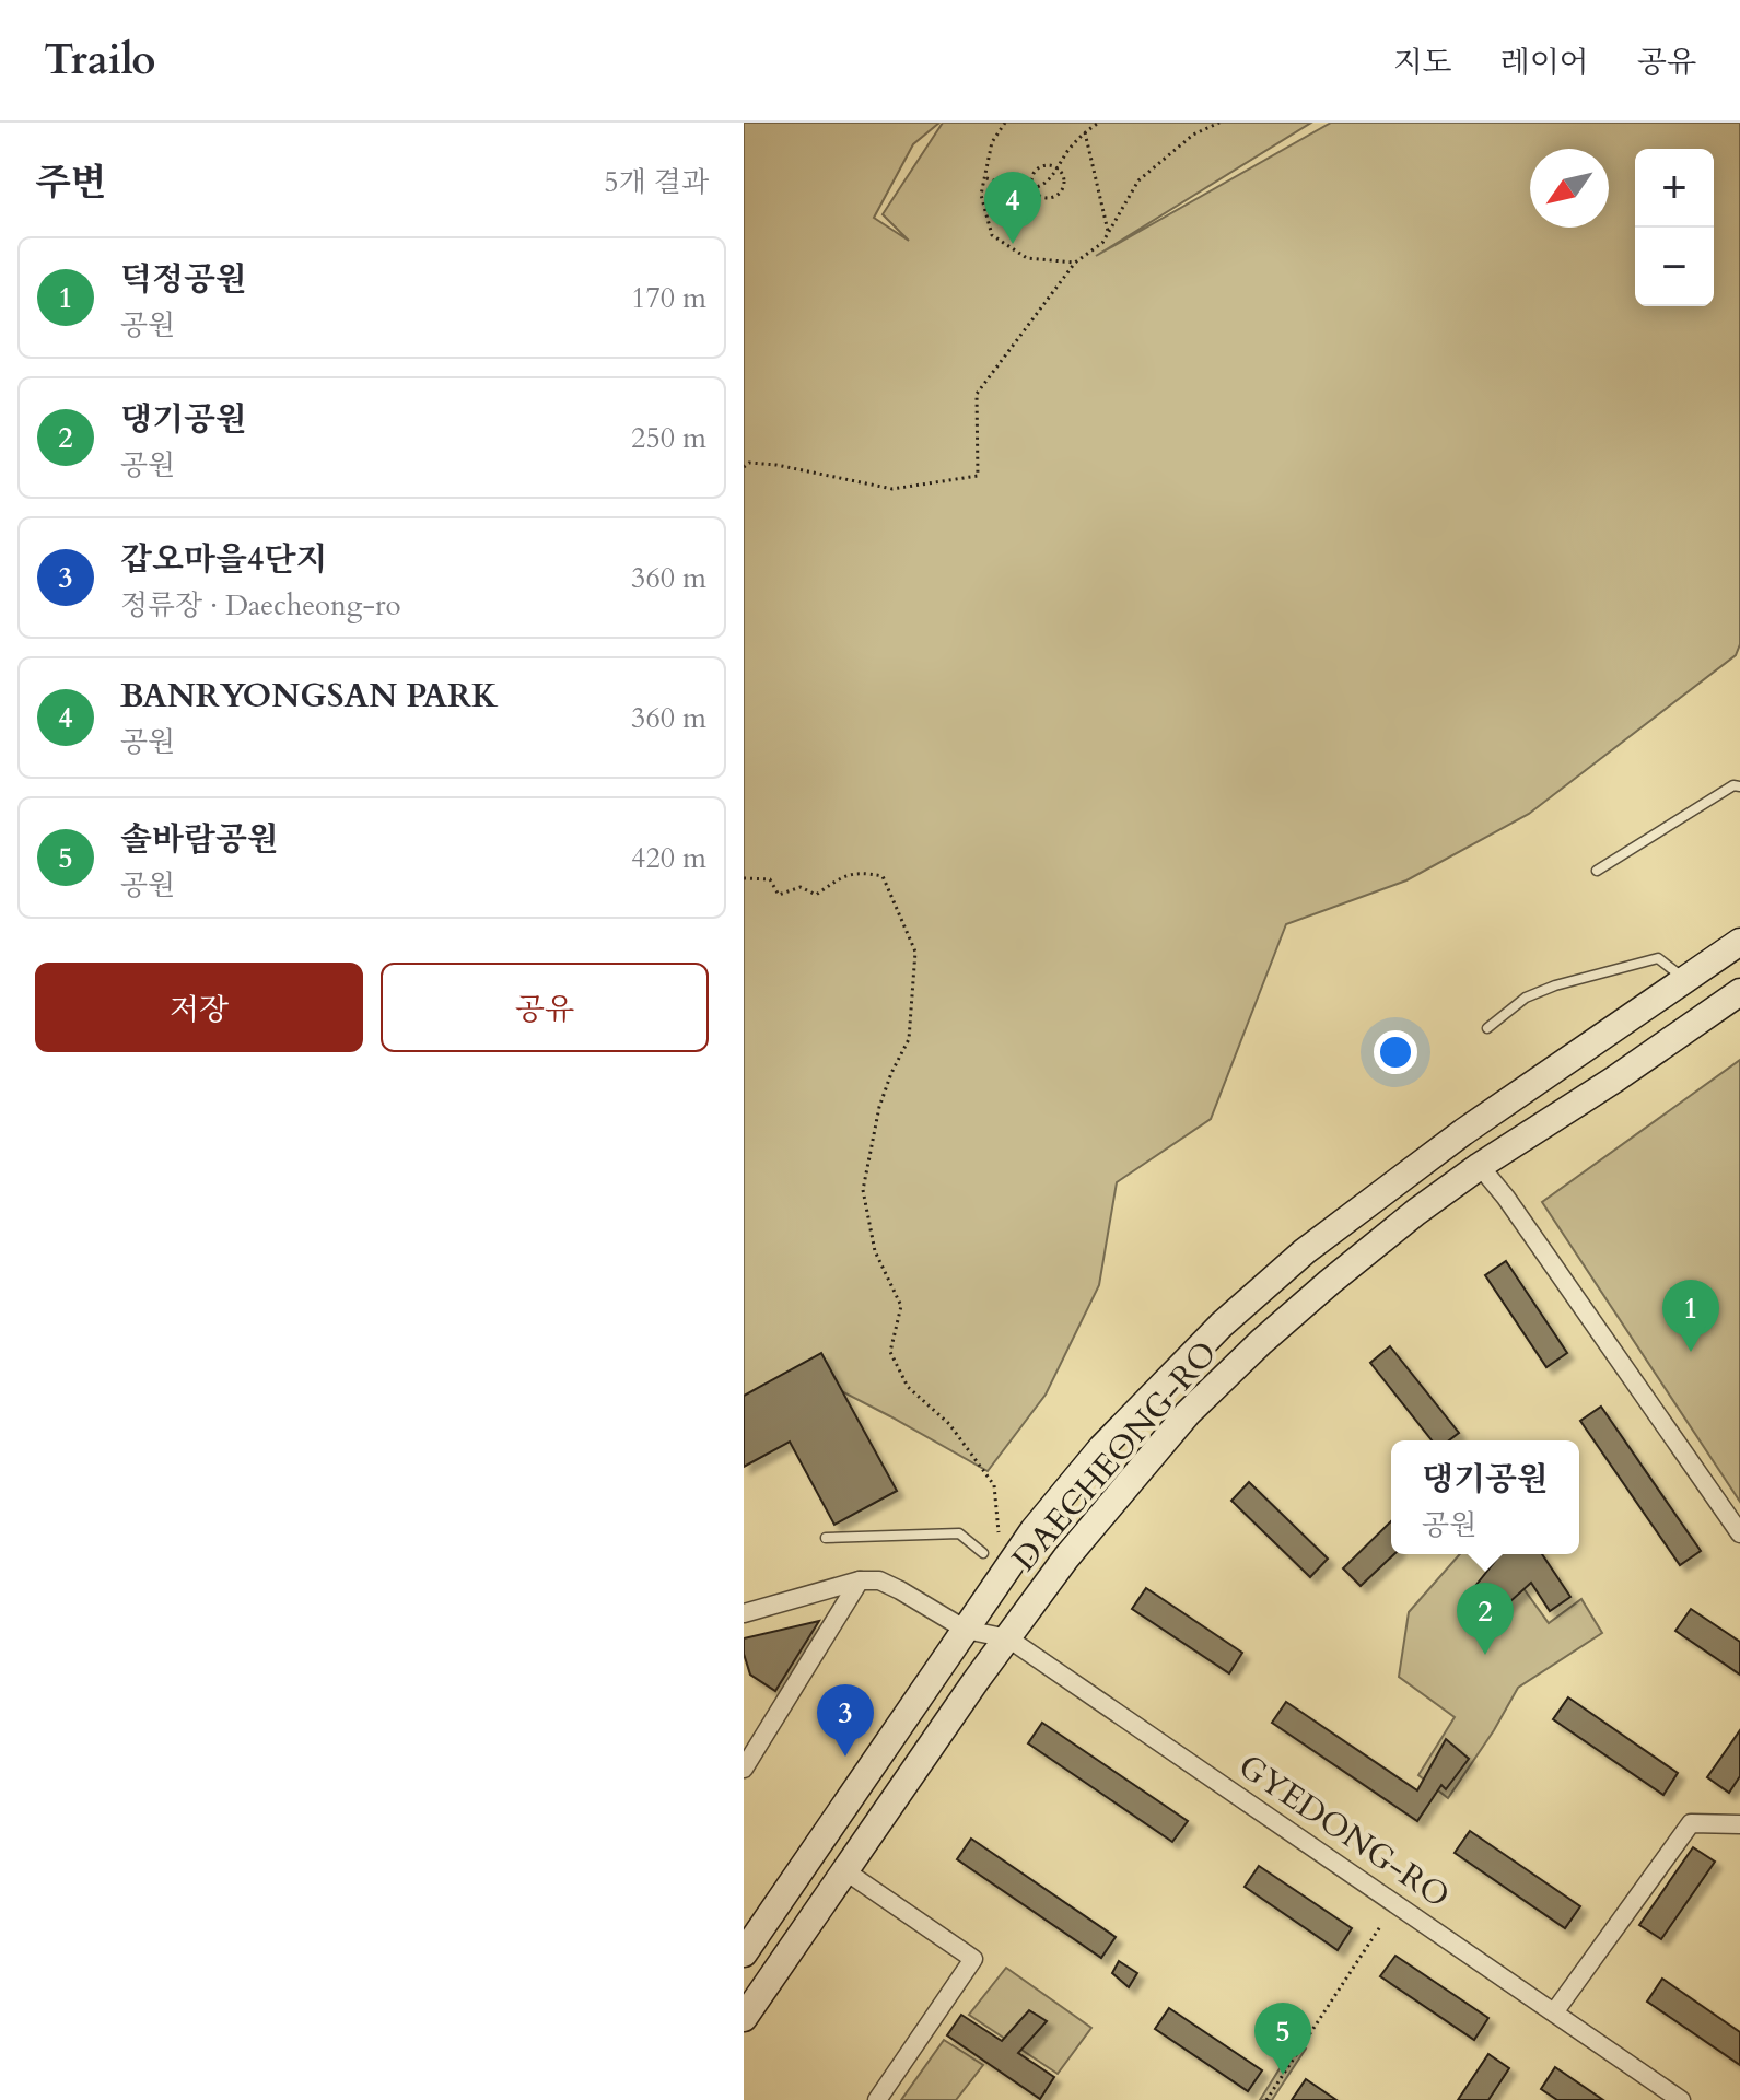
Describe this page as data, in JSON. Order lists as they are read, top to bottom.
{
  "streets": {
    "main road": ["DAECHEONG-RO"],
    "street": ["GYEDONG-RO"]
  },
  "crossings": [
    ["DAECHEONG-RO", "GYEDONG-RO"]
  ],
  "north": "bottom left",
  "page": {
    "header": "Trailo",
    "nav": ["지도", "레이어", "공유"],
    "heading": ["주변", "5개 결과"],
    "map_buttons": ["+", "−"],
    "pins": [
      "4",
      "1",
      "2",
      "3",
      "5"
    ],
    "list": [
      {
        "mark": "1",
        "name": "덕정공원",
        "note": "공원",
        "value": "170 m"
      },
      {
        "mark": "2",
        "name": "댕기공원",
        "note": "공원",
        "value": "250 m"
      },
      {
        "mark": "3",
        "name": "갑오마을4단지",
        "note": "정류장 · Daecheong-ro",
        "value": "360 m"
      },
      {
        "mark": "4",
        "name": "BANRYONGSAN PARK",
        "note": "공원",
        "value": "360 m"
      },
      {
        "mark": "5",
        "name": "솔바람공원",
        "note": "공원",
        "value": "420 m"
      }
    ],
    "buttons": ["저장", "공유"],
    "popup": ["댕기공원", "공원"]
  }
}
